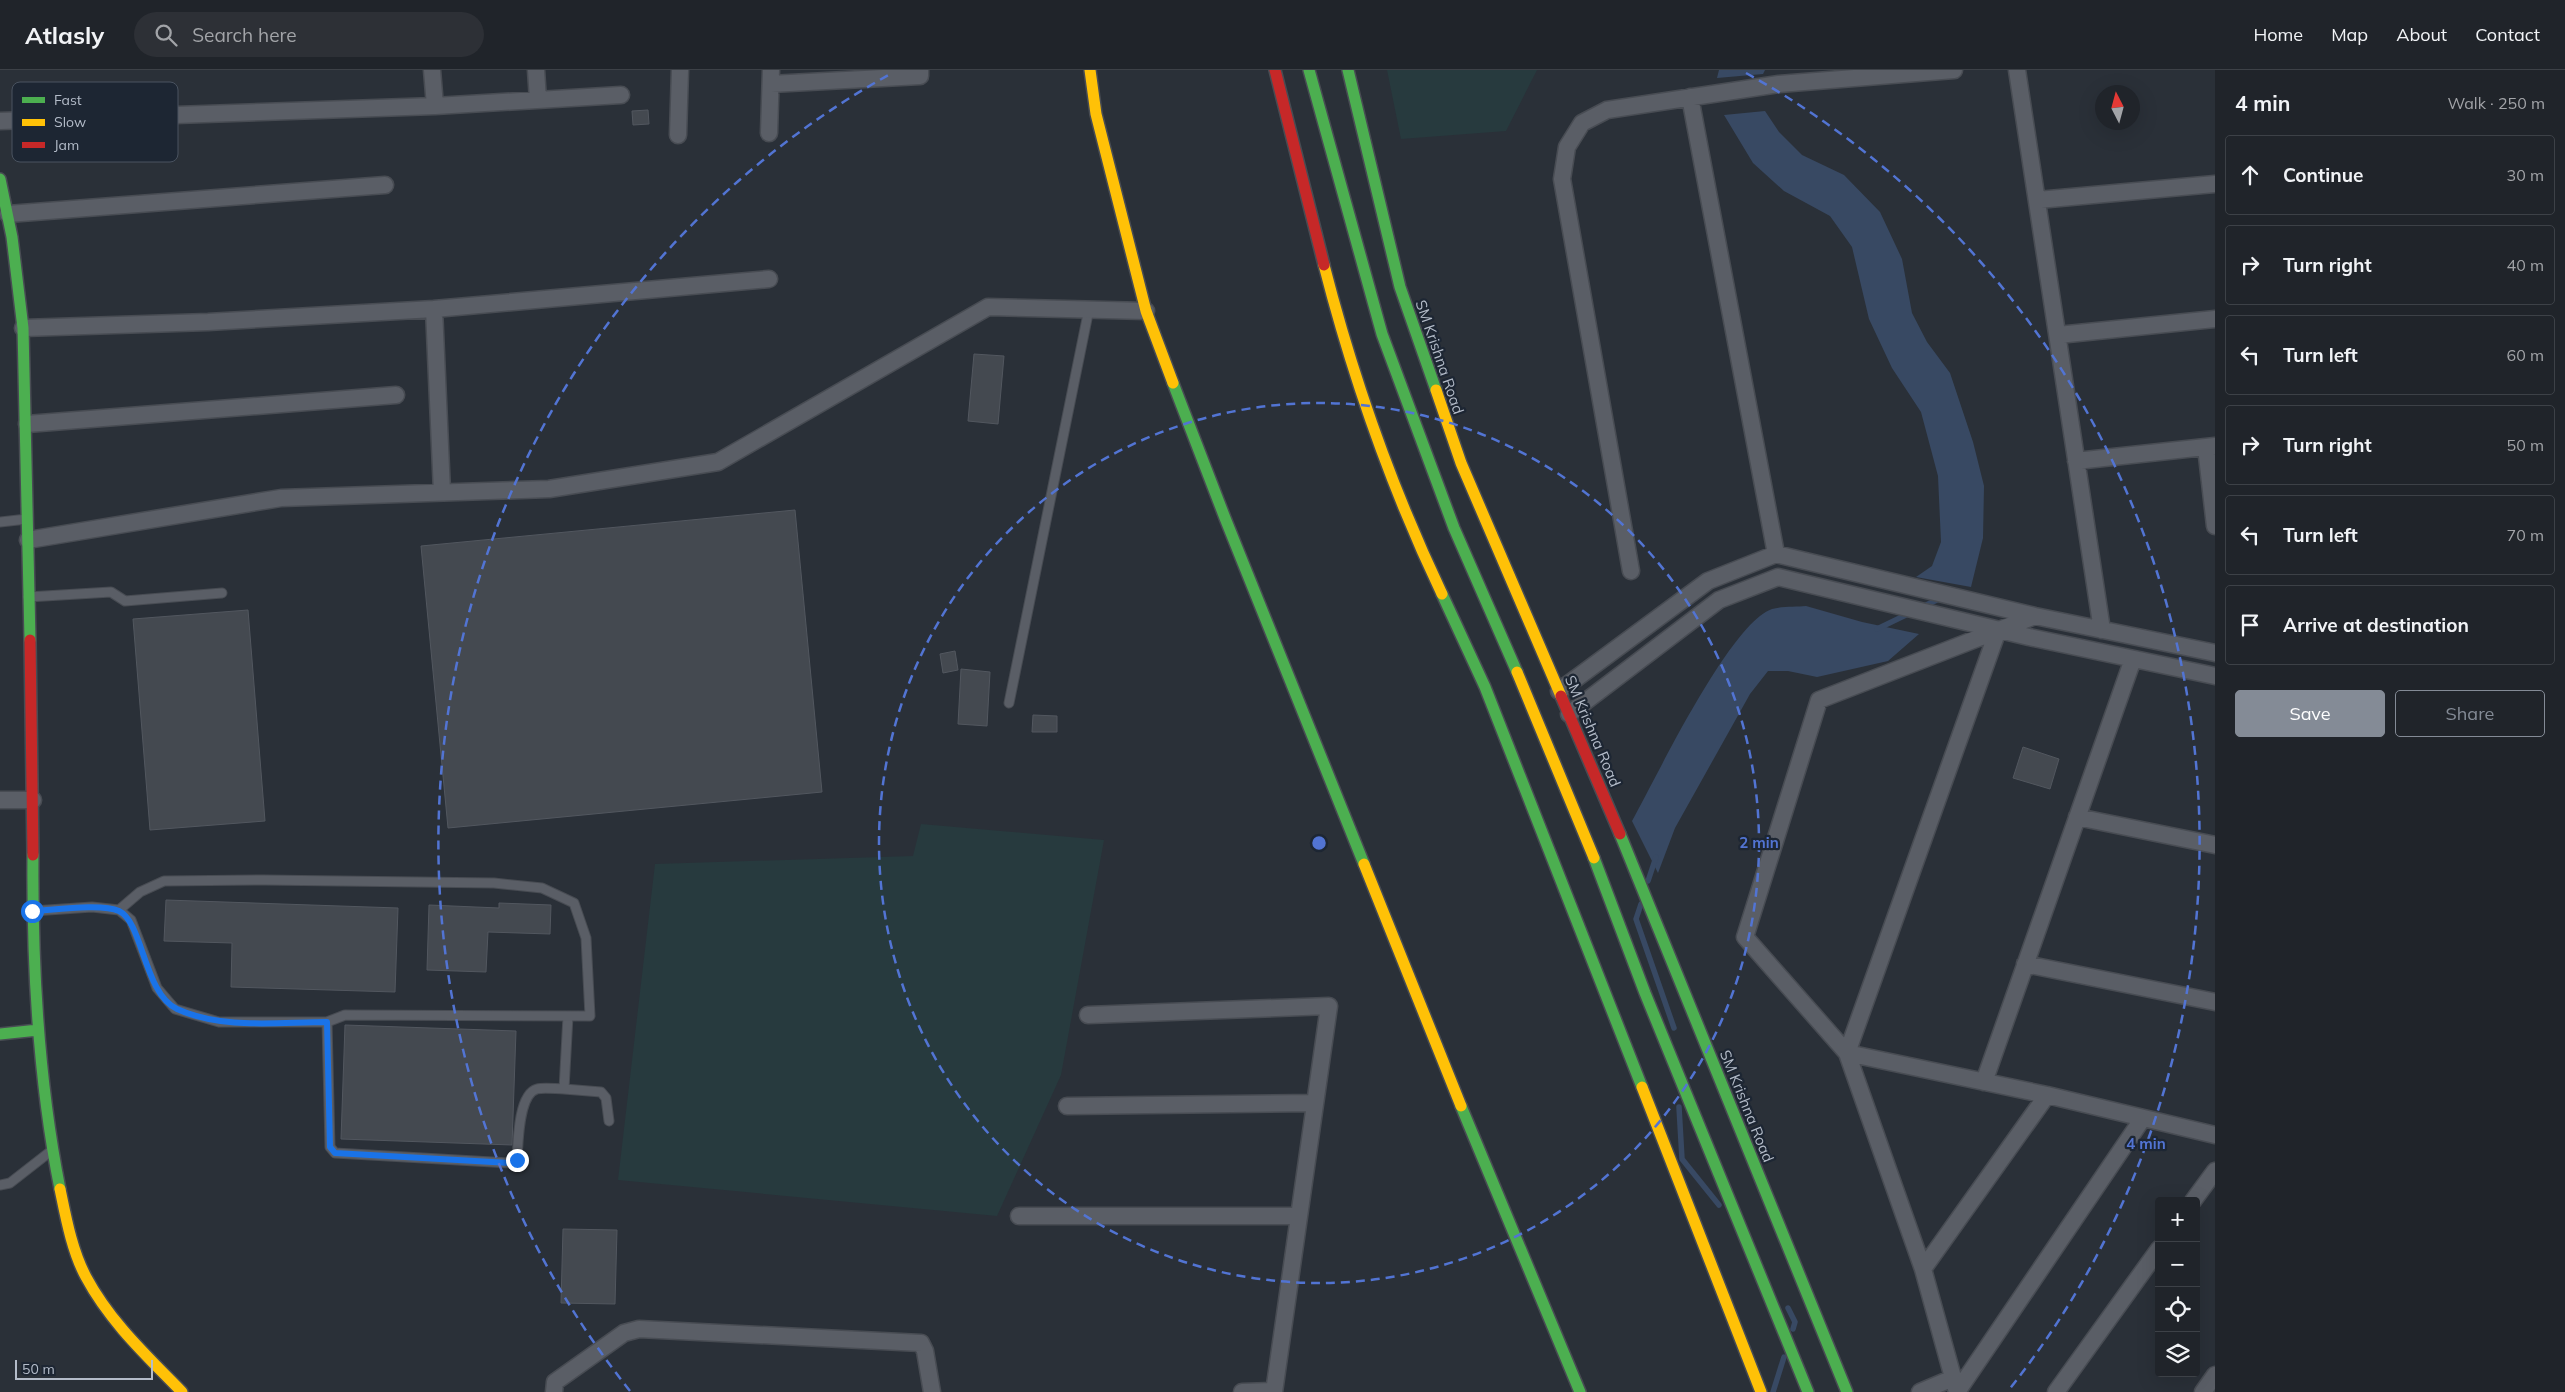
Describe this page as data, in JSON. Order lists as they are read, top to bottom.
{
  "streets": {
    "main road": ["SM Krishna Road"]
  },
  "legend": ["Fast", "Slow", "Jam"],
  "scale_bar": "50 m",
  "north": "top",
  "page": {
    "header": "Atlasly",
    "search": "Search here",
    "nav": [
      "Home",
      "Map",
      "About",
      "Contact"
    ],
    "heading": ["4 min", "Walk · 250 m"],
    "list": [
      ["Continue", "30 m"],
      ["Turn right", "40 m"],
      ["Turn left", "60 m"],
      ["Turn right", "50 m"],
      ["Turn left", "70 m"],
      "Arrive at destination"
    ],
    "buttons": ["Save", "Share"],
    "map_buttons": ["+", "−"],
    "scale": "50 m"
  },
  "rings": ["2 min", "4 min"]
}
